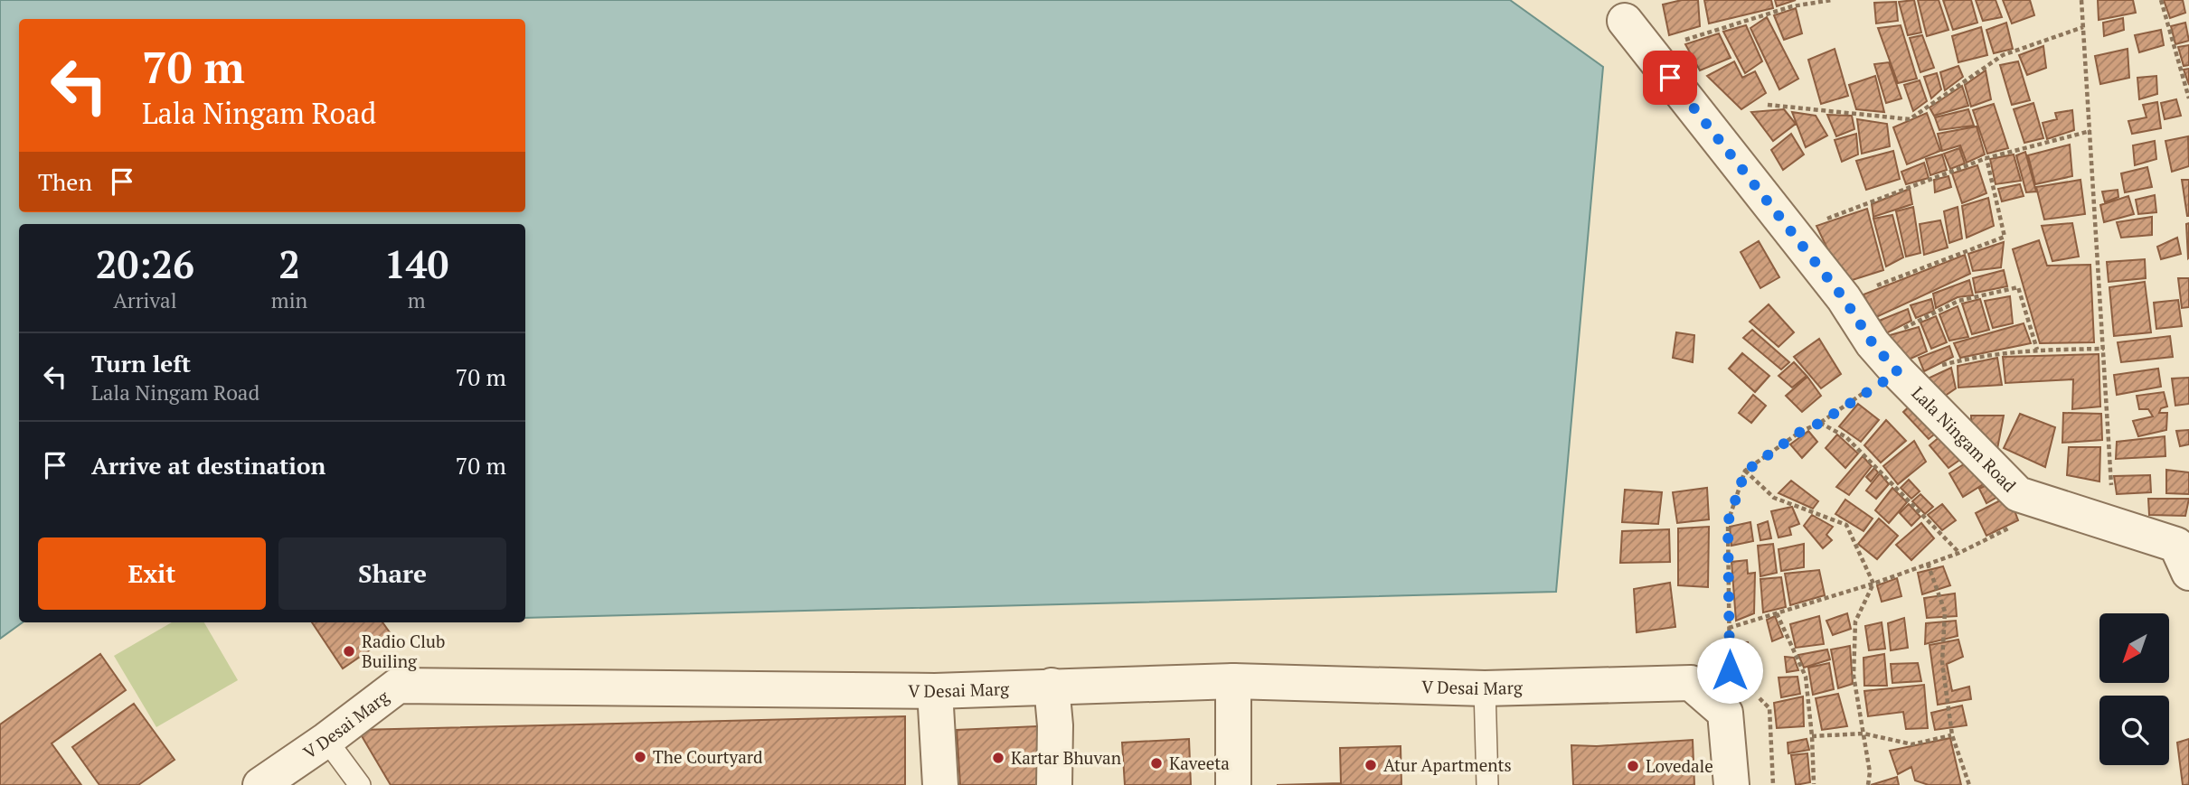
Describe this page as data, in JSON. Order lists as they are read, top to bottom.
{
  "streets": {
    "street": ["Lala Ningam Road", "V Desai Marg"]
  },
  "places": [
    "Radio Club Builing",
    "The Courtyard",
    "Kartar Bhuvan",
    "Kaveeta",
    "Atur Apartments",
    "Lovedale"
  ],
  "north": "bottom left",
  "page": {
    "turn": ["70 m", "Lala Ningam Road"],
    "then": "Then",
    "eta": [
      "20:26",
      "Arrival",
      "2",
      "min",
      "140",
      "m"
    ],
    "list": [
      {
        "name": "Turn left",
        "note": "Lala Ningam Road",
        "value": "70 m"
      },
      {
        "name": "Arrive at destination",
        "value": "70 m"
      }
    ],
    "buttons": ["Exit", "Share"]
  }
}
